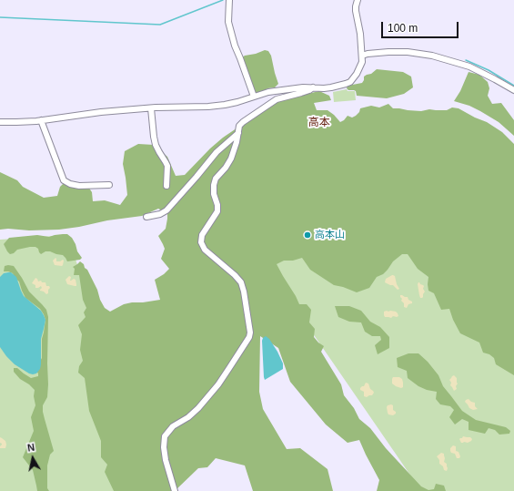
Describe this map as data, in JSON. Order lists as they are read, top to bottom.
{
  "districts": ["高本"],
  "places": ["高本山"],
  "scale_bar": "100 m",
  "north": "top"
}
